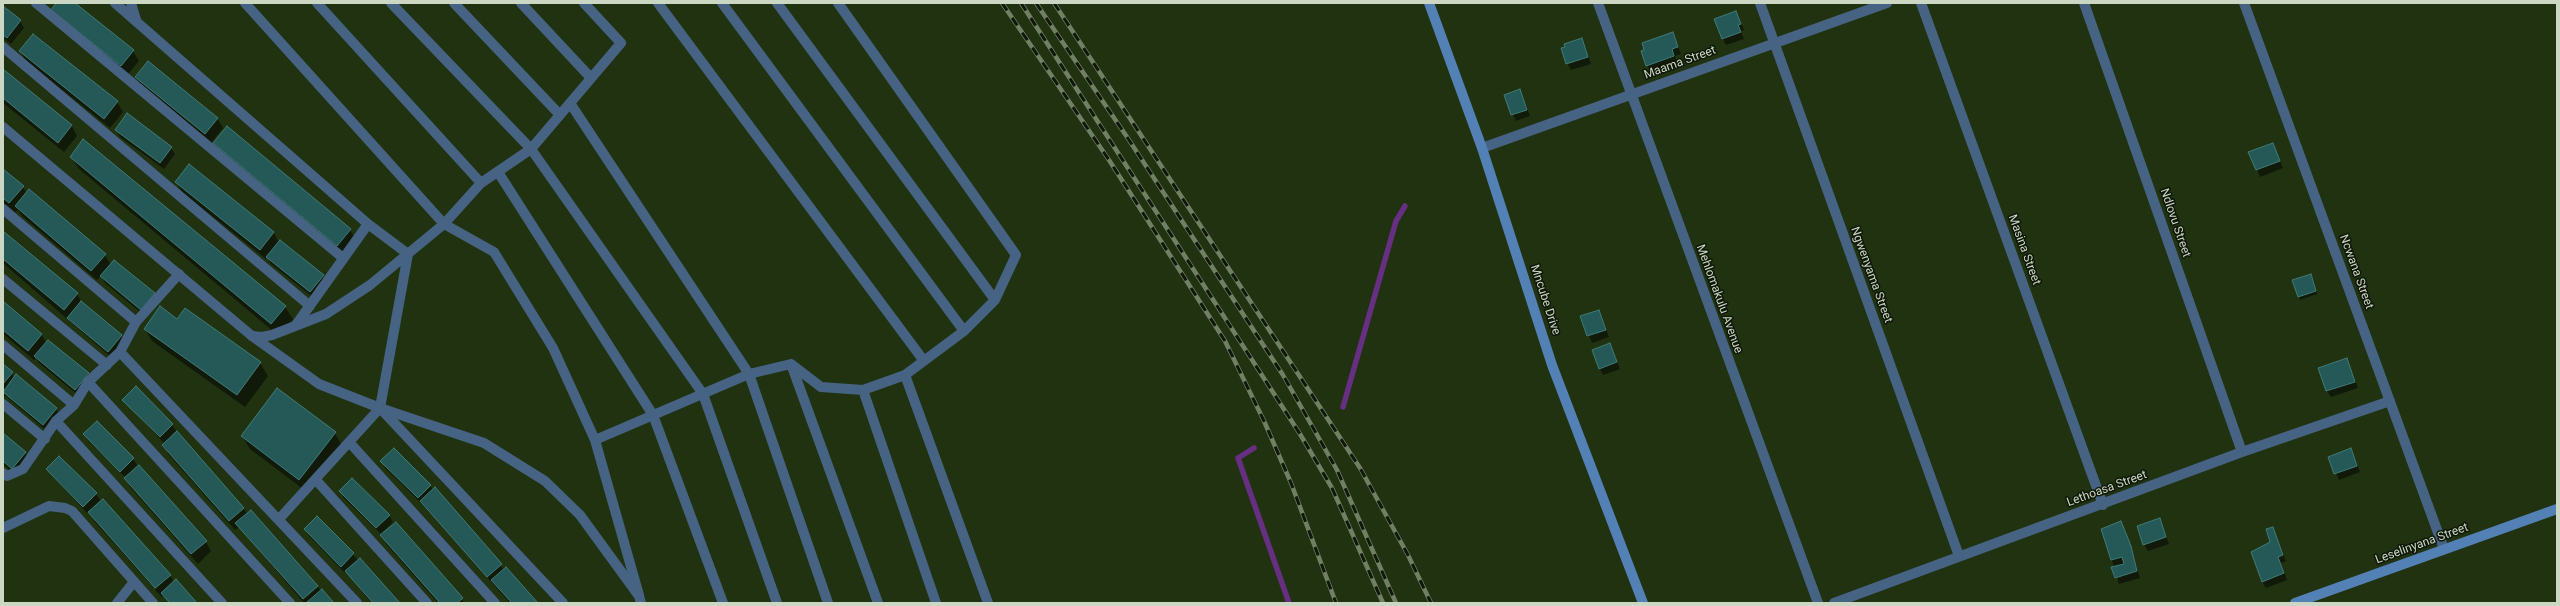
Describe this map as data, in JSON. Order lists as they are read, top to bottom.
{
  "streets": {
    "street": [
      "Maama Street",
      "Ndlovu Street",
      "Masina Street",
      "Ncwana Street",
      "Ngwenyama Street",
      "Mehlomakulu Avenue",
      "Mncube Drive",
      "Lethoasa Street",
      "Leselinyana Street"
    ]
  },
  "crossings": [
    ["Maama Street", "Ngwenyama Street"],
    ["Maama Street", "Mehlomakulu Avenue"],
    ["Maama Street", "Mncube Drive"],
    ["Ndlovu Street", "Lethoasa Street"],
    ["Masina Street", "Lethoasa Street"],
    ["Ncwana Street", "Lethoasa Street"],
    ["Ncwana Street", "Leselinyana Street"],
    ["Ngwenyama Street", "Lethoasa Street"]
  ]
}
